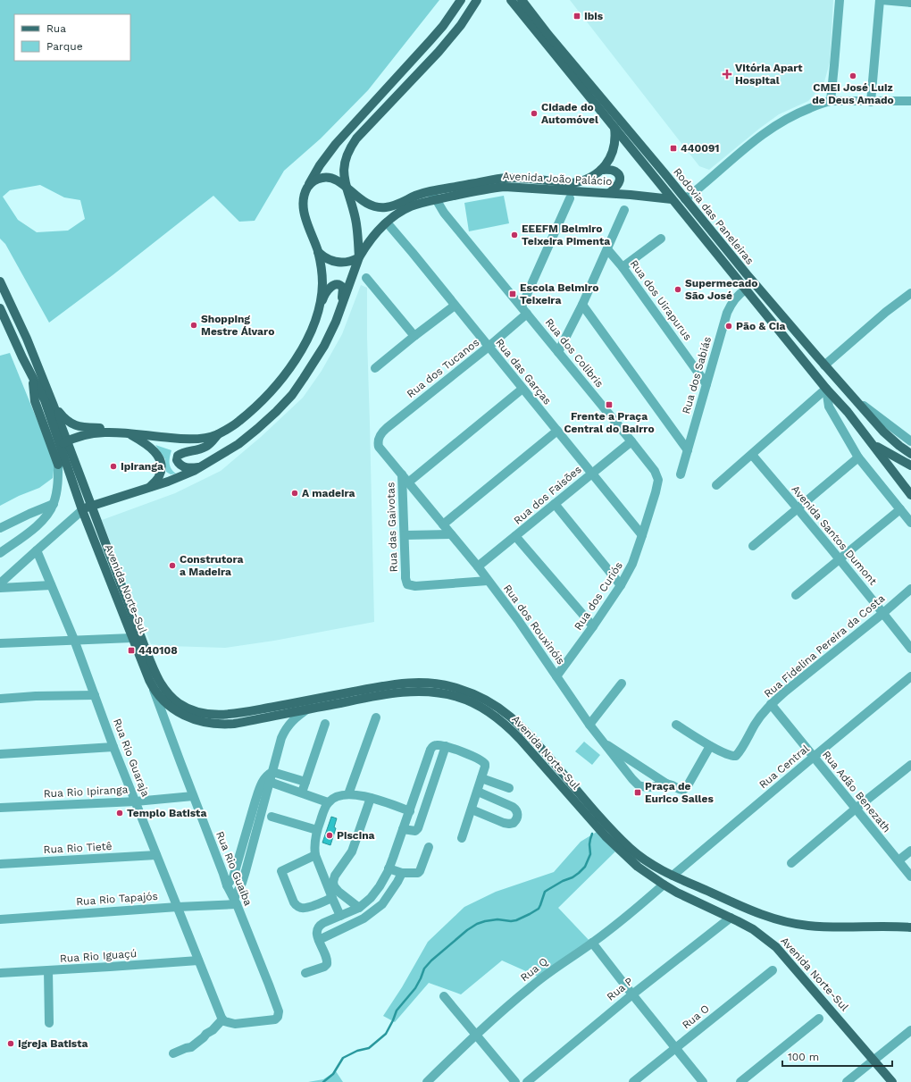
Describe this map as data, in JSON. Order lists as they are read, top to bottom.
{
  "streets": {
    "main road": ["Avenida João Palácio", "Rodovia das Paneleiras", "Avenida Norte-Sul"],
    "street": [
      "Rua dos Uirapurus",
      "Rua dos Colibris",
      "Rua dos Tucanos",
      "Rua das Garças",
      "Rua dos Sabiás",
      "Rua dos Faisões",
      "Rua das Gaivotas",
      "Avenida Santos Dumont",
      "Rua dos Curiós",
      "Rua dos Rouxinóis",
      "Rua Fidelina Pereira da Costa",
      "Rua Rio Guaraja",
      "Rua Central",
      "Rua Rio Ipiranga",
      "Rua Adão Benezath",
      "Rua Rio Tietê",
      "Rua Rio Guaíba",
      "Rua Rio Tapajós",
      "Rua Rio Iguaçú",
      "Rua Q",
      "Rua P",
      "Rua O"
    ]
  },
  "crossings": [
    ["Avenida João Palácio", "Rodovia das Paneleiras"],
    ["Avenida João Palácio", "Rua dos Colibris"],
    ["Avenida João Palácio", "Rua das Garças"],
    ["Avenida João Palácio", "Avenida Norte-Sul"],
    ["Rodovia das Paneleiras", "Rua dos Sabiás"],
    ["Rua dos Uirapurus", "Rua dos Sabiás"],
    ["Rua dos Colibris", "Rua dos Tucanos"],
    ["Rua dos Colibris", "Rua dos Faisões"],
    ["Rua dos Colibris", "Rua dos Curiós"],
    ["Rua dos Tucanos", "Rua das Garças"],
    ["Rua dos Tucanos", "Rua dos Rouxinóis"],
    ["Rua das Garças", "Rua dos Faisões"],
    ["Rua das Garças", "Rua dos Curiós"],
    ["Rua dos Faisões", "Rua dos Rouxinóis"],
    ["Rua das Gaivotas", "Rua dos Rouxinóis"],
    ["Avenida Santos Dumont", "Rua Fidelina Pereira da Costa"],
    ["Avenida Norte-Sul", "Rua Central"],
    ["Avenida Norte-Sul", "Rua Rio Guaíba"],
    ["Avenida Norte-Sul", "Rua Q"],
    ["Avenida Norte-Sul", "Rua P"],
    ["Rua dos Curiós", "Rua dos Rouxinóis"],
    ["Rua Fidelina Pereira da Costa", "Rua Adão Benezath"],
    ["Rua Rio Guaraja", "Rua Rio Ipiranga"],
    ["Rua Rio Guaraja", "Rua Rio Tietê"],
    ["Rua Rio Guaraja", "Rua Rio Guaíba"],
    ["Rua Rio Guaraja", "Rua Rio Tapajós"],
    ["Rua Rio Guaraja", "Rua Rio Iguaçú"],
    ["Rua Central", "Rua Adão Benezath"],
    ["Rua Rio Ipiranga", "Rua Rio Guaíba"],
    ["Rua Rio Guaíba", "Rua Rio Tapajós"]
  ],
  "places": {
    "transit": [
      "Ibis",
      "440091",
      "Escola Belmiro Teixeira",
      "Frente a Praça Central do Bairro",
      "440108",
      "Praça de Eurico Salles"
    ],
    "health": ["Vitória Apart Hospital"],
    "other": [
      "CMEI José Luiz de Deus Amado",
      "Cidade do Automóvel",
      "EEEFM Belmiro Teixeira Pimenta",
      "Supermecado São José",
      "Shopping Mestre Álvaro",
      "Pão & Cia",
      "Ipiranga",
      "A madeira",
      "Construtora a Madeira",
      "Templo Batista",
      "Piscina",
      "Igreja Batista"
    ]
  },
  "legend": ["Rua", "Parque"],
  "scale_bar": "100 m"
}
